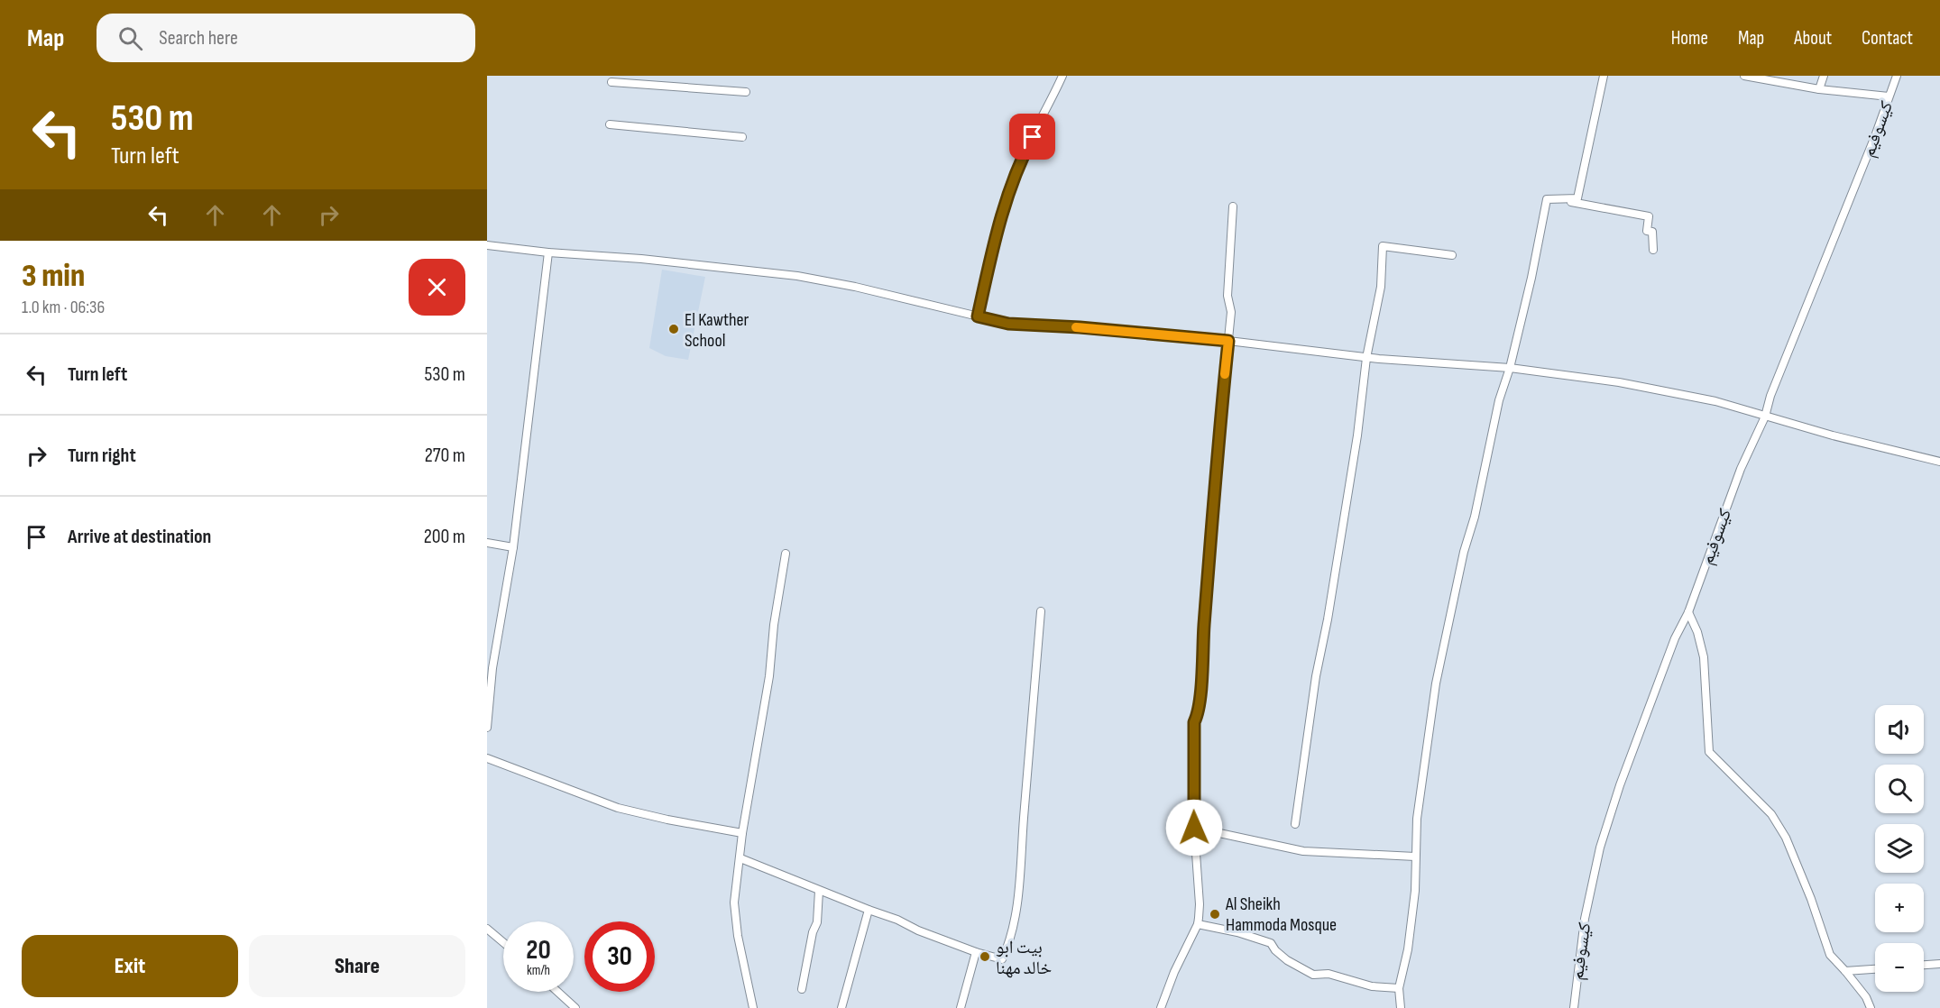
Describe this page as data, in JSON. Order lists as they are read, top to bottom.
{
  "streets": {
    "street": ["كيسوفيم"]
  },
  "places": ["El Kawther School", "Al Sheikh Hammoda Mosque", "بيت ابو خالد مهنا"],
  "page": {
    "header": "Map",
    "search": "Search here",
    "nav": [
      "Home",
      "Map",
      "About",
      "Contact"
    ],
    "turn": ["530 m", "Turn left"],
    "heading": ["3 min", "1.0 km · 06:36"],
    "list": [
      {
        "name": "Turn left",
        "value": "530 m"
      },
      {
        "name": "Turn right",
        "value": "270 m"
      },
      {
        "name": "Arrive at destination",
        "value": "200 m"
      }
    ],
    "map_buttons": ["+", "−"],
    "speed": "20 km/h",
    "limit": "30",
    "buttons": ["Exit", "Share"]
  }
}
